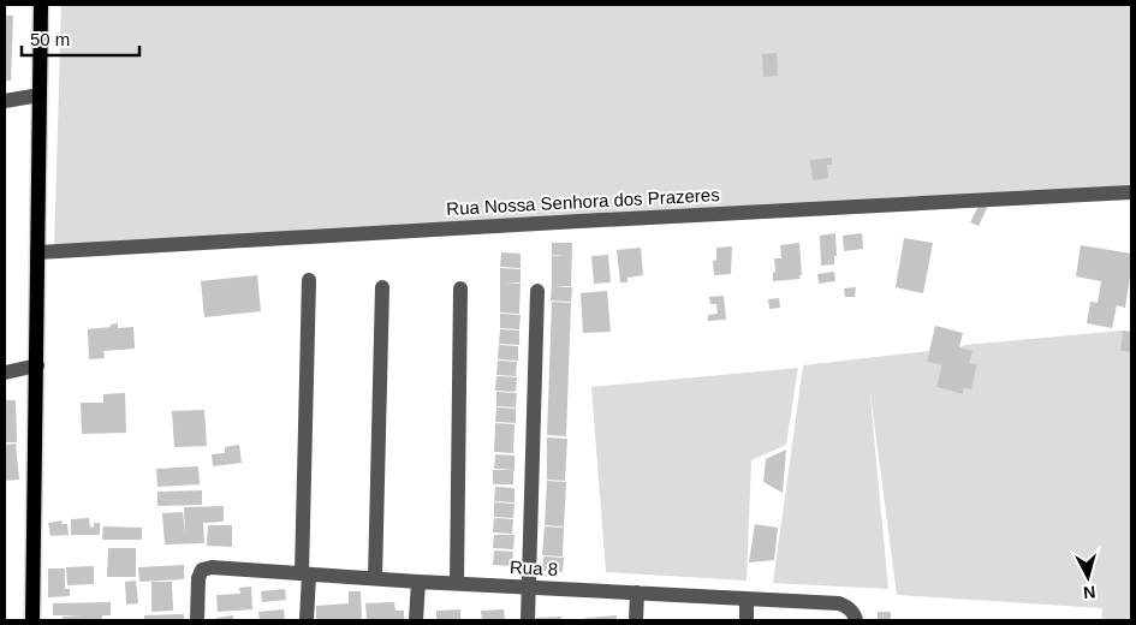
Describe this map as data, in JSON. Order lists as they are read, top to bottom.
{
  "streets": {
    "street": ["Rua Nossa Senhora dos Prazeres", "Rua 8"]
  },
  "scale_bar": "50 m",
  "north": "bottom"
}
